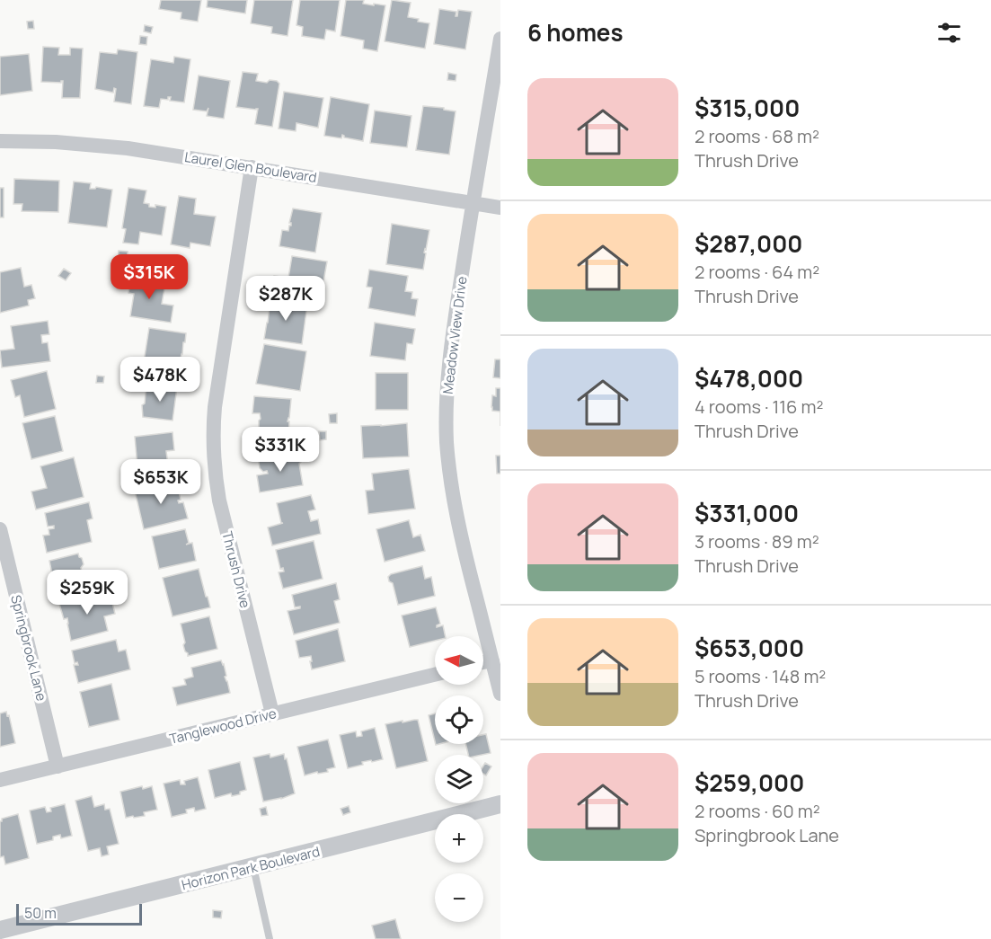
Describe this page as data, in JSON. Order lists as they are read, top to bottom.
{
  "streets": {
    "street": [
      "Laurel Glen Boulevard",
      "Meadow View Drive",
      "Thrush Drive",
      "Springbrook Lane",
      "Tanglewood Drive",
      "Horizon Park Boulevard"
    ]
  },
  "crossings": [
    ["Laurel Glen Boulevard", "Meadow View Drive"],
    ["Laurel Glen Boulevard", "Thrush Drive"],
    ["Thrush Drive", "Tanglewood Drive"],
    ["Springbrook Lane", "Tanglewood Drive"]
  ],
  "scale_bar": "50 m",
  "north": "left",
  "page": {
    "heading": "6 homes",
    "list": [
      {
        "name": "$315,000",
        "note": "2 rooms · 68 m² · Thrush Drive"
      },
      {
        "name": "$287,000",
        "note": "2 rooms · 64 m² · Thrush Drive"
      },
      {
        "name": "$478,000",
        "note": "4 rooms · 116 m² · Thrush Drive"
      },
      {
        "name": "$331,000",
        "note": "3 rooms · 89 m² · Thrush Drive"
      },
      {
        "name": "$653,000",
        "note": "5 rooms · 148 m² · Thrush Drive"
      },
      {
        "name": "$259,000",
        "note": "2 rooms · 60 m² · Springbrook Lane"
      }
    ],
    "price": [
      "$315K",
      "$287K",
      "$478K",
      "$331K",
      "$653K",
      "$259K"
    ],
    "map_buttons": ["+", "−"],
    "scale": "50 m"
  }
}
